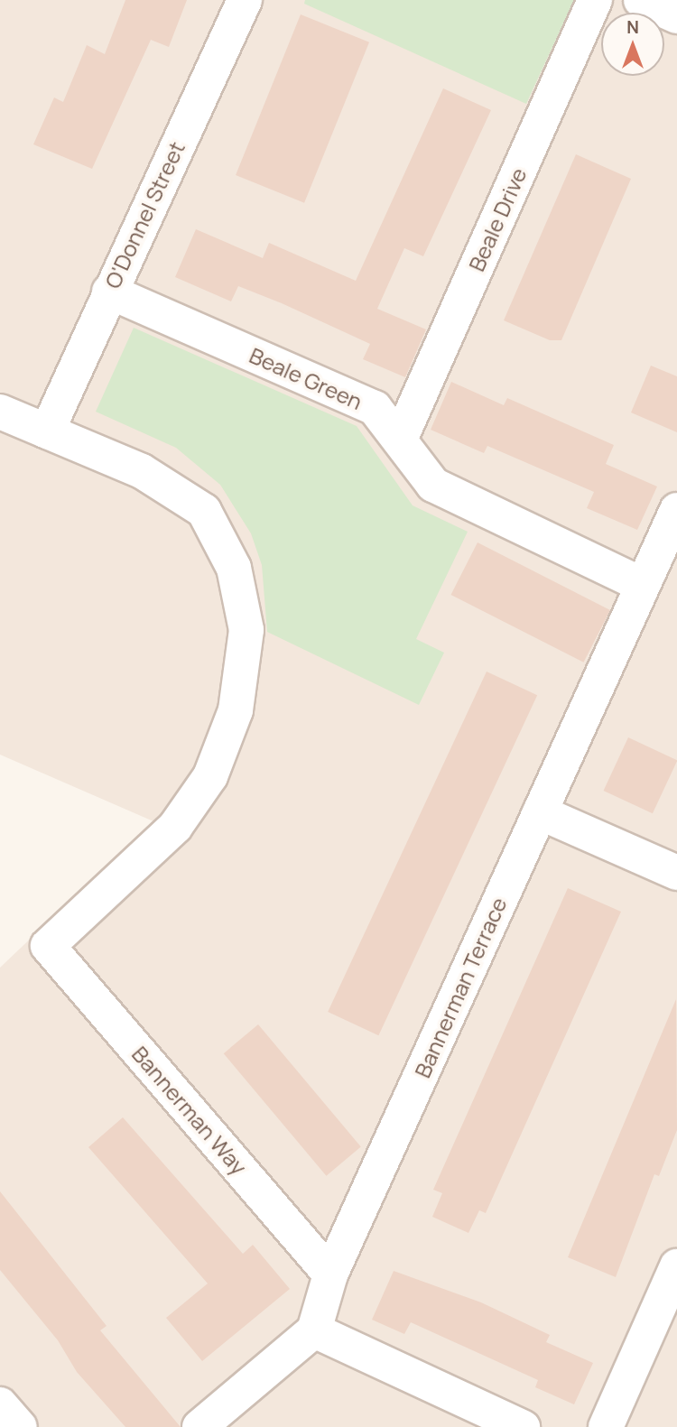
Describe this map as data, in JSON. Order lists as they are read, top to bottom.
{
  "streets": {
    "street": [
      "O'Donnel Street",
      "Beale Drive",
      "Beale Green",
      "Bannerman Terrace",
      "Bannerman Way"
    ]
  },
  "crossings": [
    ["O'Donnel Street", "Beale Green"],
    ["O'Donnel Street", "Bannerman Way"],
    ["Beale Drive", "Beale Green"],
    ["Beale Green", "Bannerman Terrace"],
    ["Bannerman Terrace", "Bannerman Way"]
  ],
  "north": "top"
}
